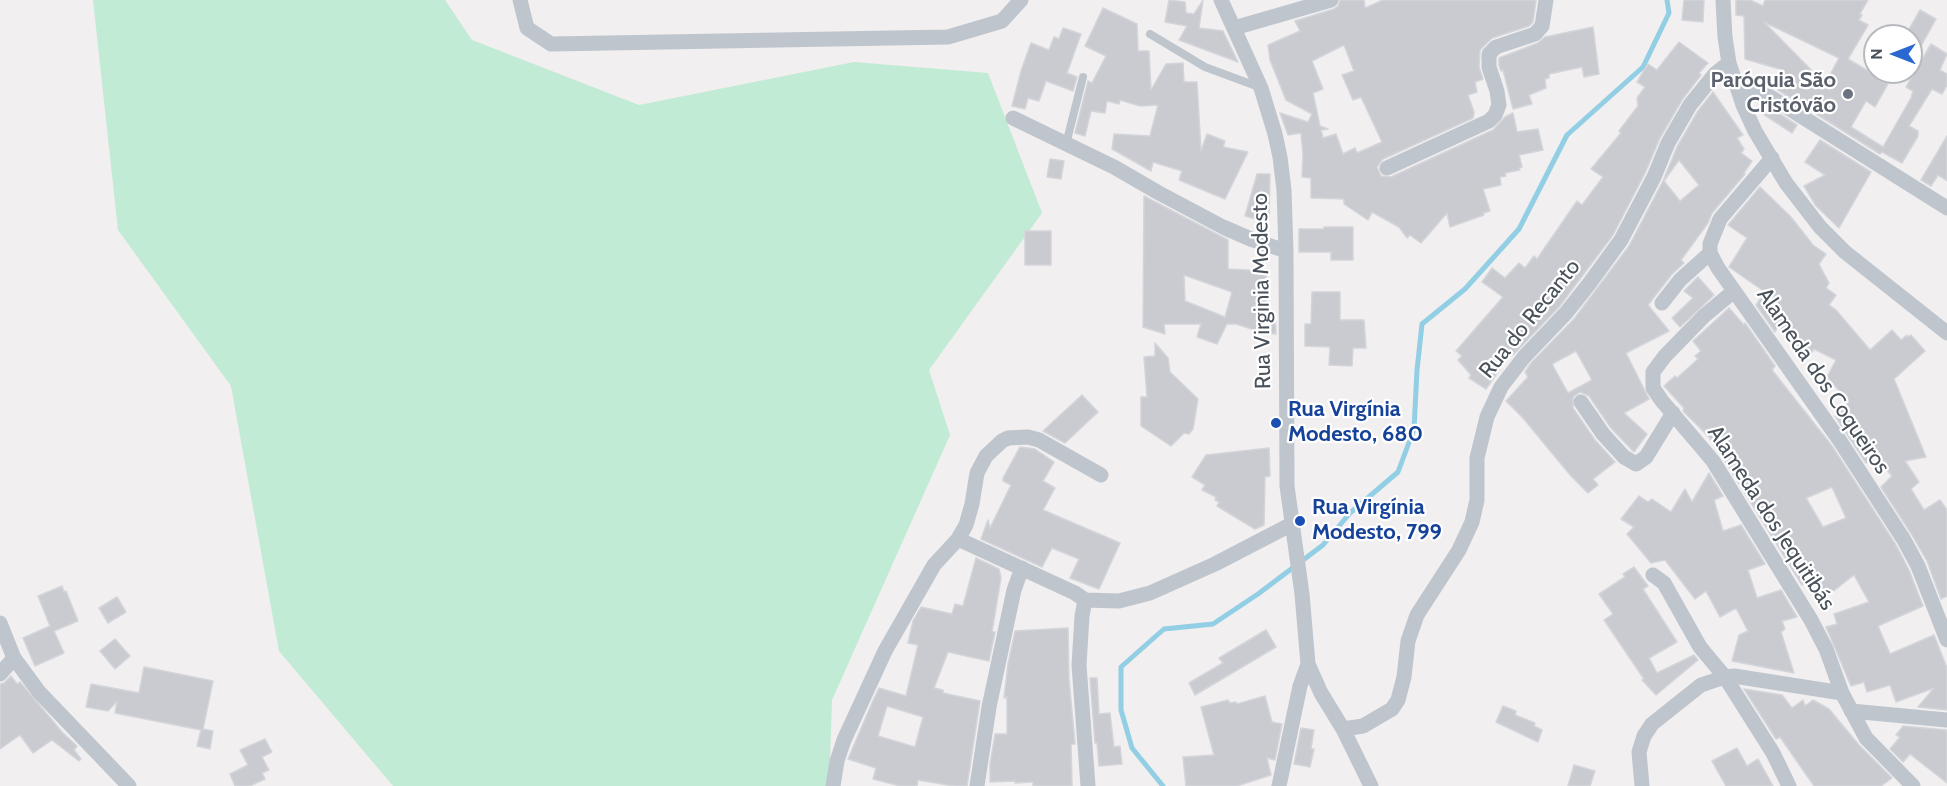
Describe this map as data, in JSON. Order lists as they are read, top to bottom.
{
  "streets": {
    "street": [
      "Rua Virginia Modesto",
      "Rua do Recanto",
      "Alameda dos Coqueiros",
      "Alameda dos Jequitibás"
    ]
  },
  "crossings": [
    ["Alameda dos Coqueiros", "Alameda dos Jequitibás"]
  ],
  "places": ["Paróquia São Cristóvão", "Rua Virgínia Modesto, 680", "Rua Virgínia Modesto, 799"],
  "north": "left"
}
